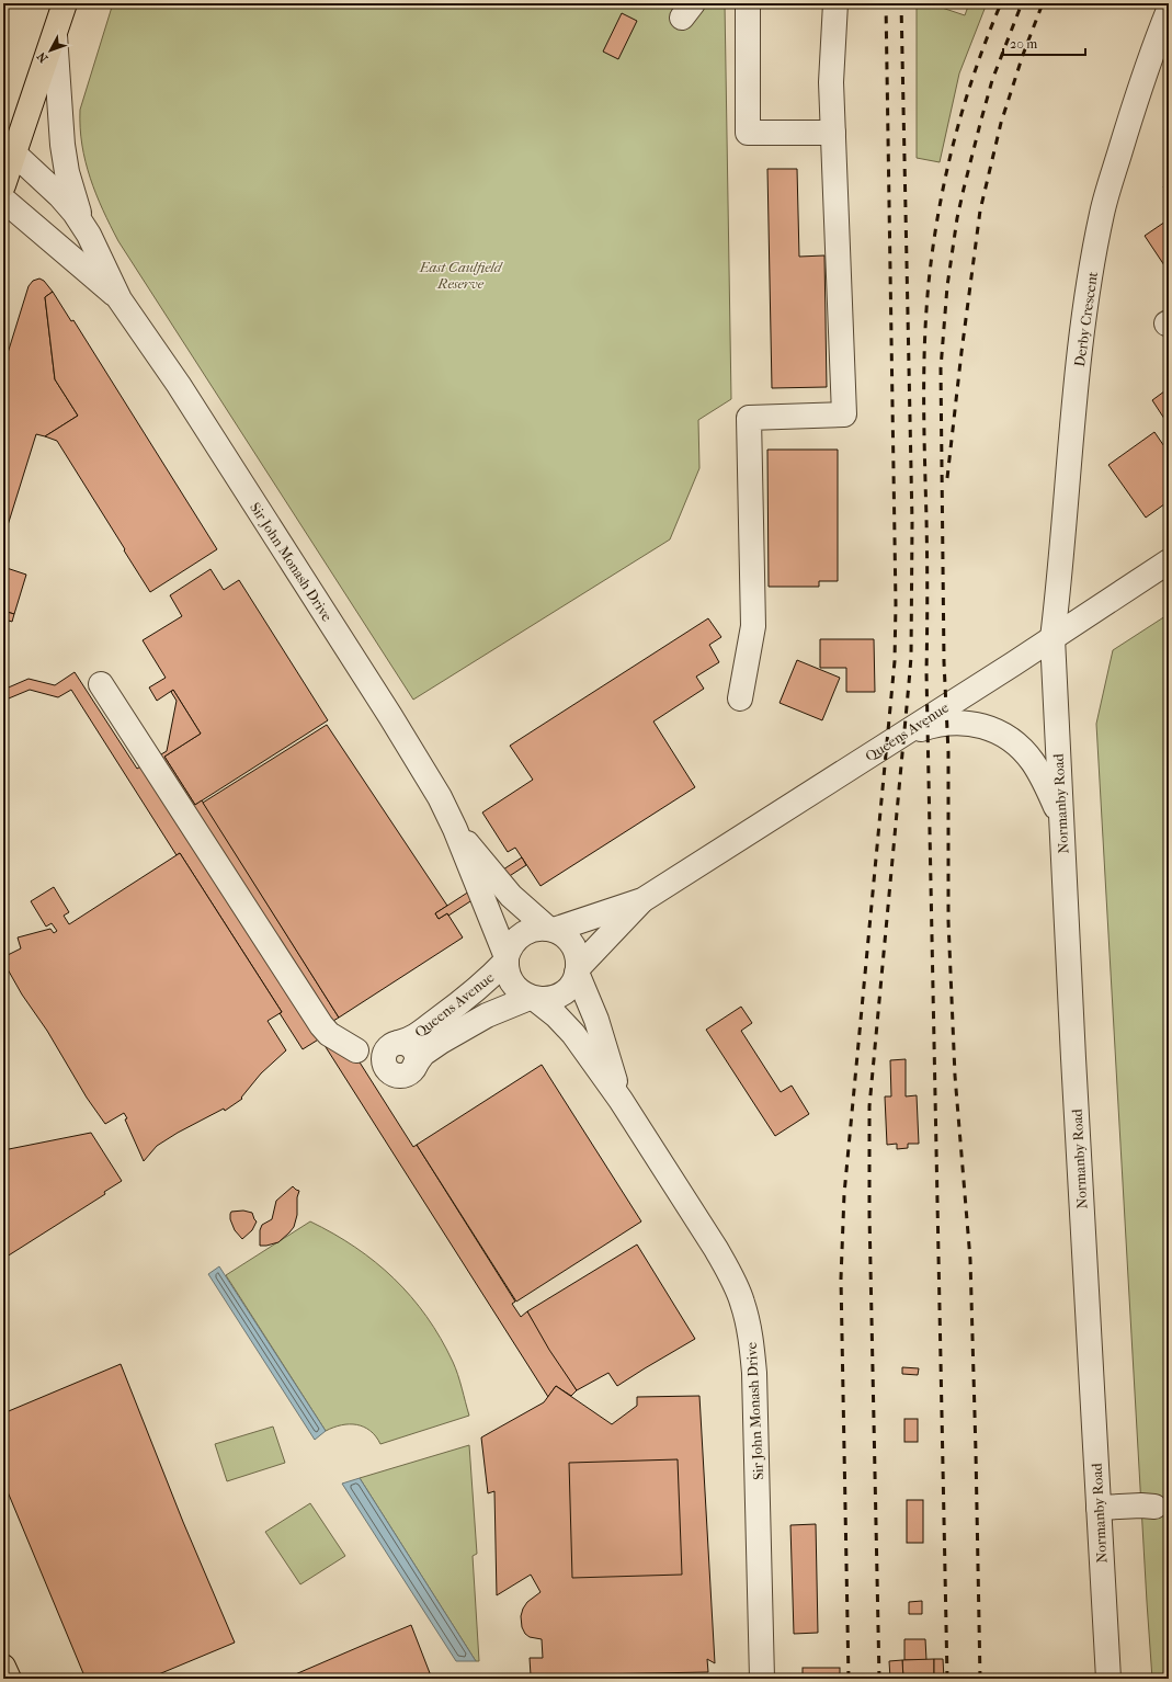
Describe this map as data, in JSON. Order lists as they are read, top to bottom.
{
  "streets": {
    "street": [
      "Derby Crescent",
      "Sir John Monash Drive",
      "Queens Avenue",
      "Normanby Road"
    ]
  },
  "crossings": [
    ["Derby Crescent", "Queens Avenue"],
    ["Derby Crescent", "Normanby Road"],
    ["Sir John Monash Drive", "Queens Avenue"],
    ["Queens Avenue", "Normanby Road"]
  ],
  "parks": ["East Caulfield Reserve"],
  "scale_bar": "20 m",
  "north": "bottom left"
}
